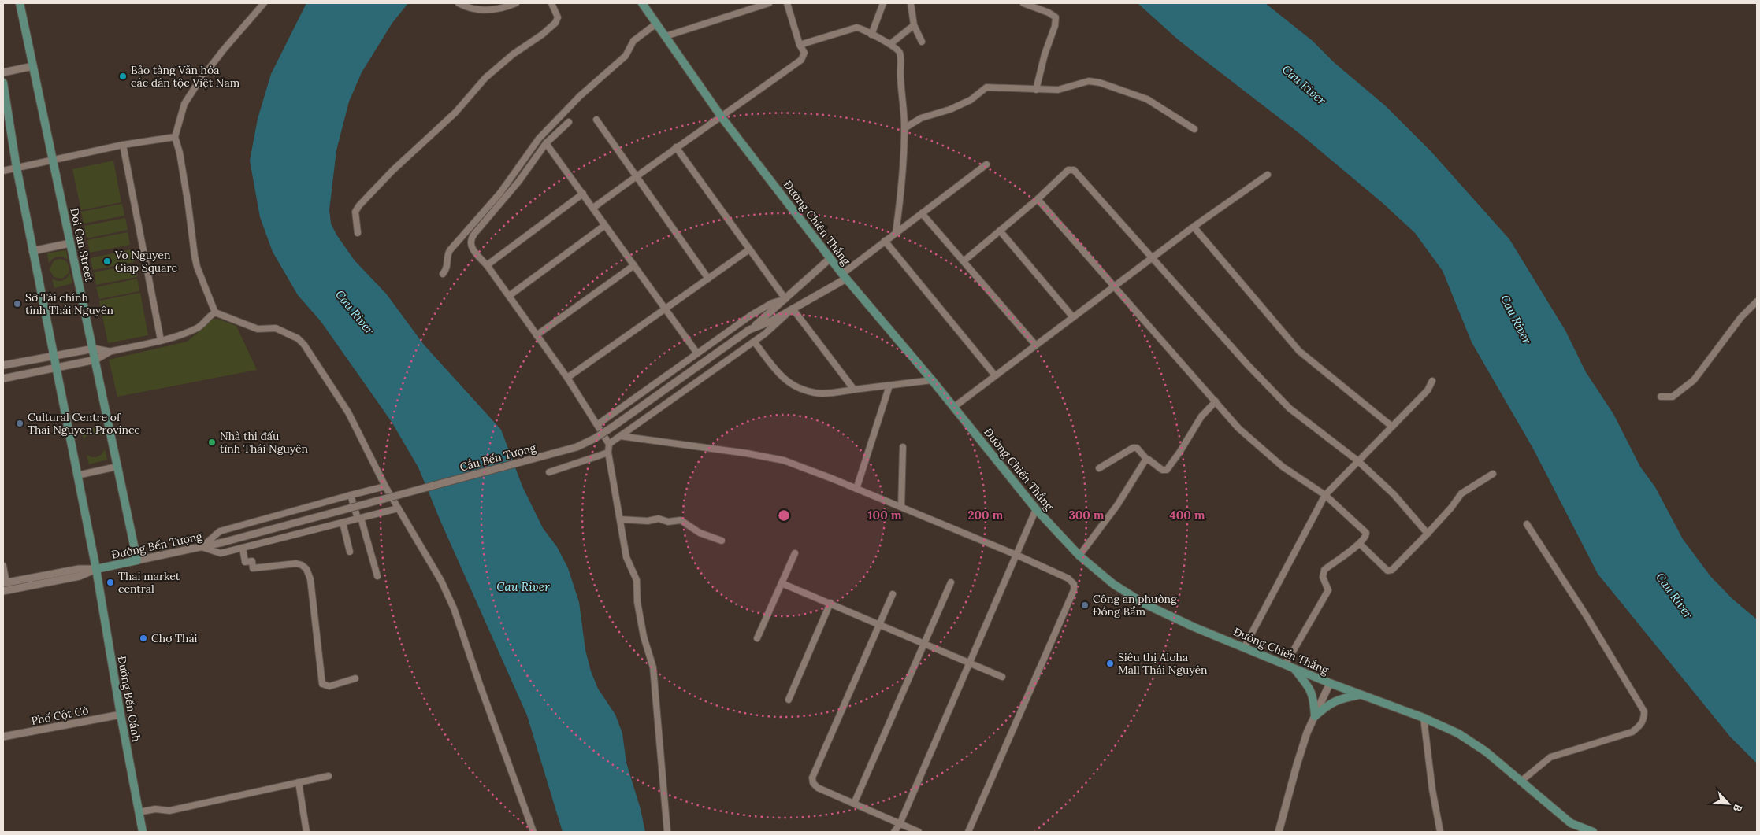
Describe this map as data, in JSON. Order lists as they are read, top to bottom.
{
  "streets": {
    "main road": [
      "Đường Chiến Thắng",
      "Doi Can Street",
      "Đường Bến Tượng",
      "Đường Bến Oánh"
    ],
    "street": ["Cầu Bến Tượng", "Phố Cột Cờ"]
  },
  "crossings": [
    ["Doi Can Street", "Đường Bến Tượng"],
    ["Cầu Bến Tượng", "Đường Bến Tượng"],
    ["Đường Bến Tượng", "Đường Bến Oánh"],
    ["Đường Bến Oánh", "Phố Cột Cờ"]
  ],
  "water": ["Cau River"],
  "places": [
    "Bảo tàng Văn hóa các dân tộc Việt Nam",
    "Vo Nguyen Giap Square",
    "Sở Tài chính tỉnh Thái Nguyên",
    "Cultural Centre of Thai Nguyen Province",
    "Nhà thi đấu tỉnh Thái Nguyên",
    "Thai market central",
    "Công an phường Đồng Bẩm",
    "Chợ Thái",
    "Siêu thị Aloha Mall Thái Nguyên"
  ],
  "north": "bottom right",
  "rings": [
    "100 m",
    "200 m",
    "300 m",
    "400 m"
  ]
}
